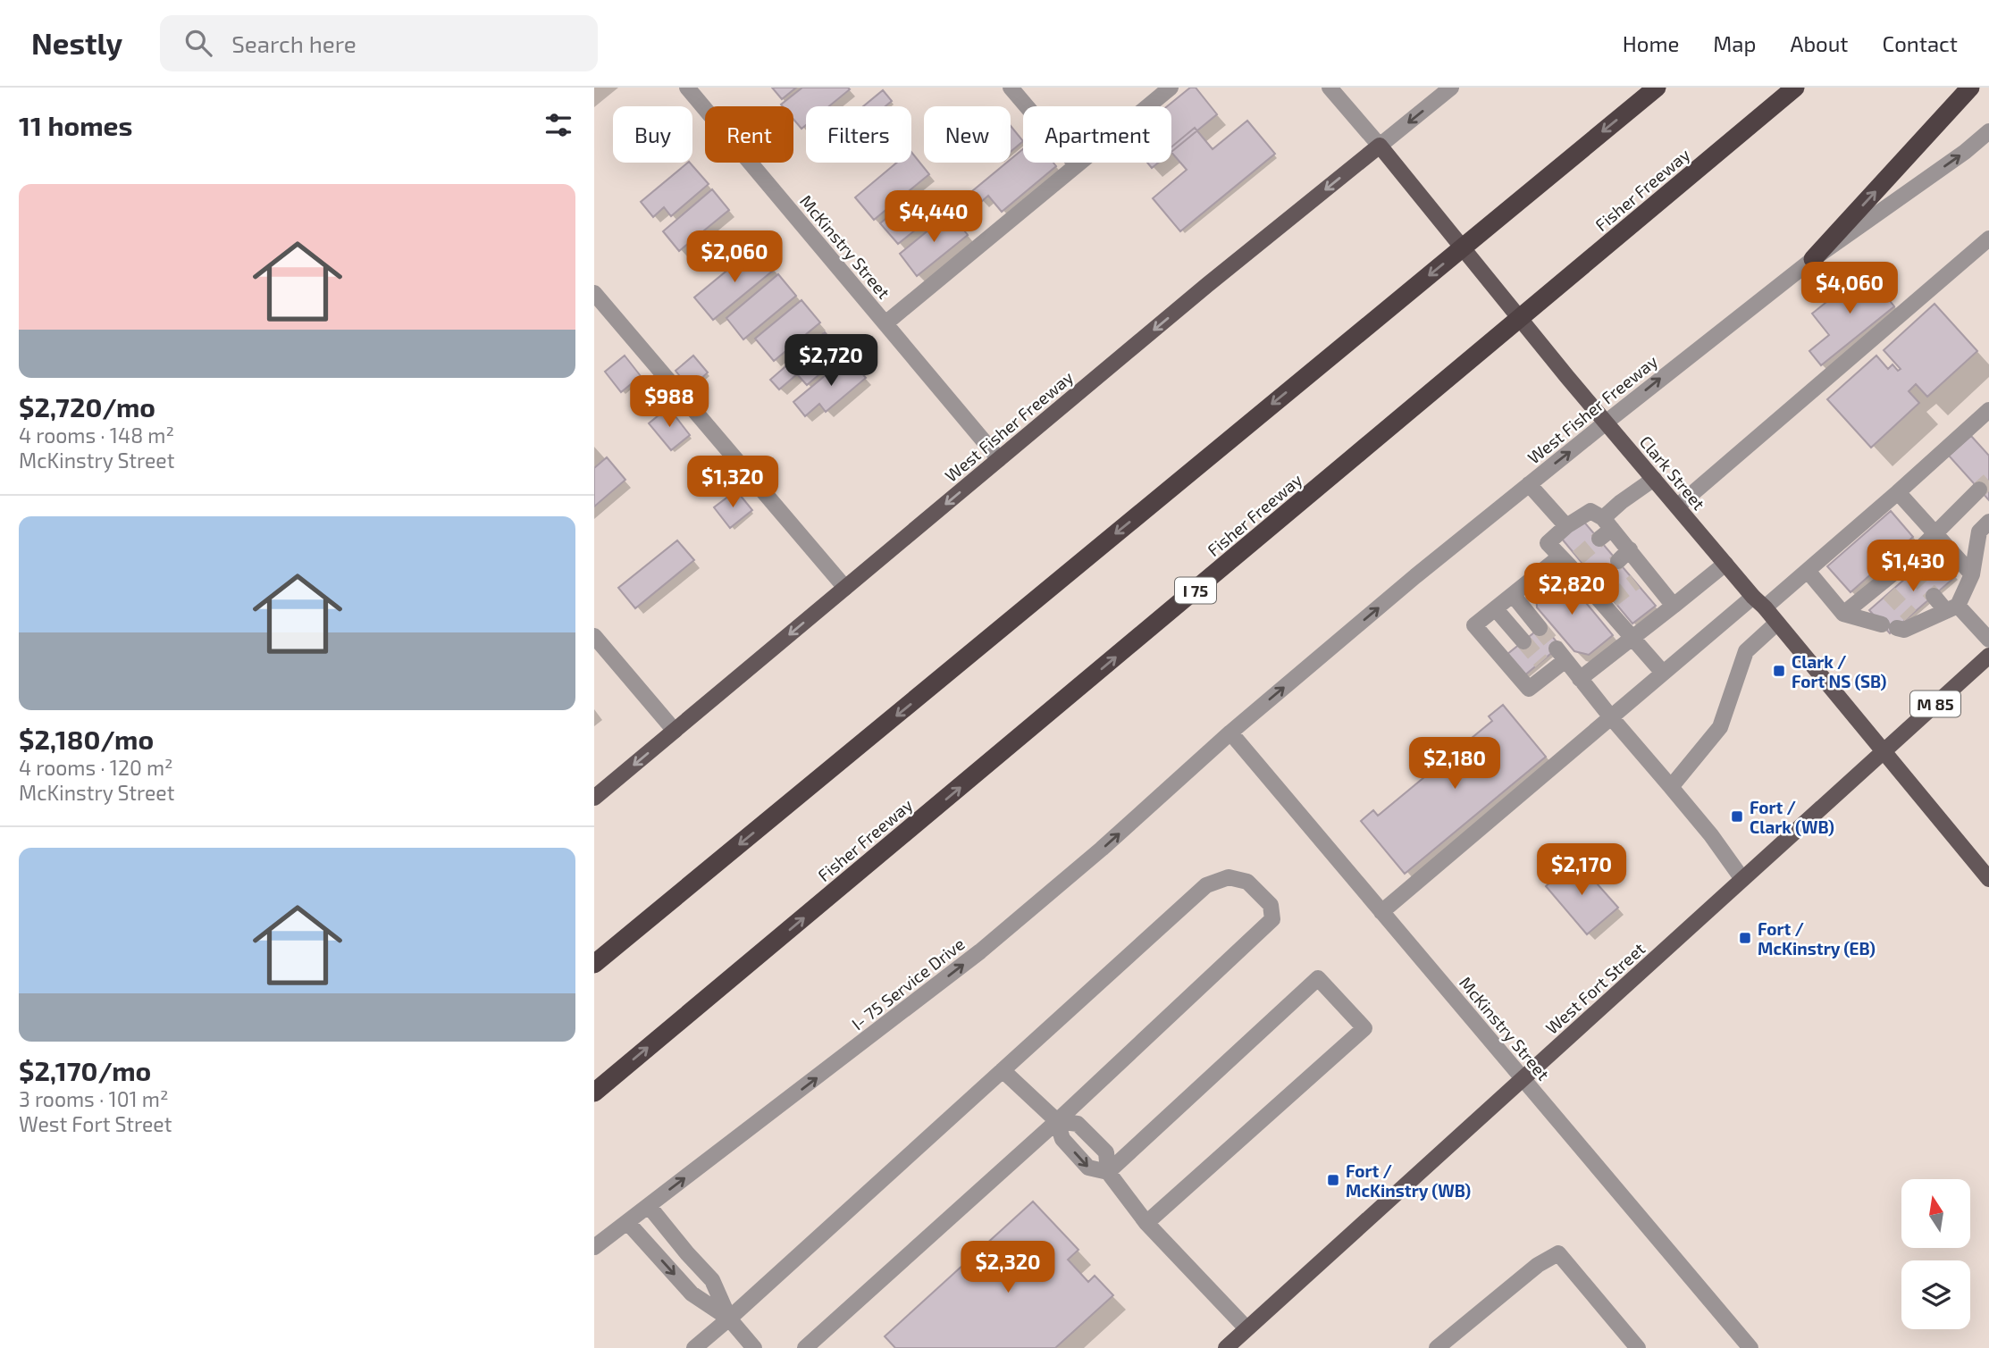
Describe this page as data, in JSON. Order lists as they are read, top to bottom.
{
  "streets": {
    "highway": ["Fisher Freeway", "I 75"],
    "main road": [
      "West Fisher Freeway",
      "Clark Street",
      "M 85",
      "West Fort Street"
    ],
    "street": ["McKinstry Street", "I- 75 Service Drive"]
  },
  "crossings": [
    ["McKinstry Street", "West Fisher Freeway"],
    ["McKinstry Street", "I- 75 Service Drive"],
    ["McKinstry Street", "West Fort Street"],
    ["West Fisher Freeway", "Clark Street"],
    ["West Fisher Freeway", "I- 75 Service Drive"],
    ["Clark Street", "West Fort Street"]
  ],
  "places": {
    "transit": [
      "Clark / Fort NS (SB)",
      "Fort / Clark (WB)",
      "Fort / McKinstry (EB)",
      "Fort / McKinstry (WB)"
    ]
  },
  "north": "top",
  "page": {
    "header": "Nestly",
    "search": "Search here",
    "nav": [
      "Home",
      "Map",
      "About",
      "Contact"
    ],
    "heading": "11 homes",
    "chip": [
      "Buy",
      "Rent",
      "Filters",
      "New",
      "Apartment"
    ],
    "list": [
      {
        "name": "$2,720/mo",
        "note": "4 rooms · 148 m² · McKinstry Street"
      },
      {
        "name": "$2,180/mo",
        "note": "4 rooms · 120 m² · McKinstry Street"
      },
      {
        "name": "$2,170/mo",
        "note": "3 rooms · 101 m² · West Fort Street"
      }
    ],
    "price": [
      "$4,440",
      "$2,060",
      "$4,060",
      "$2,720",
      "$988",
      "$1,320",
      "$1,430",
      "$2,820",
      "$2,180",
      "$2,170",
      "$2,320"
    ]
  }
}
